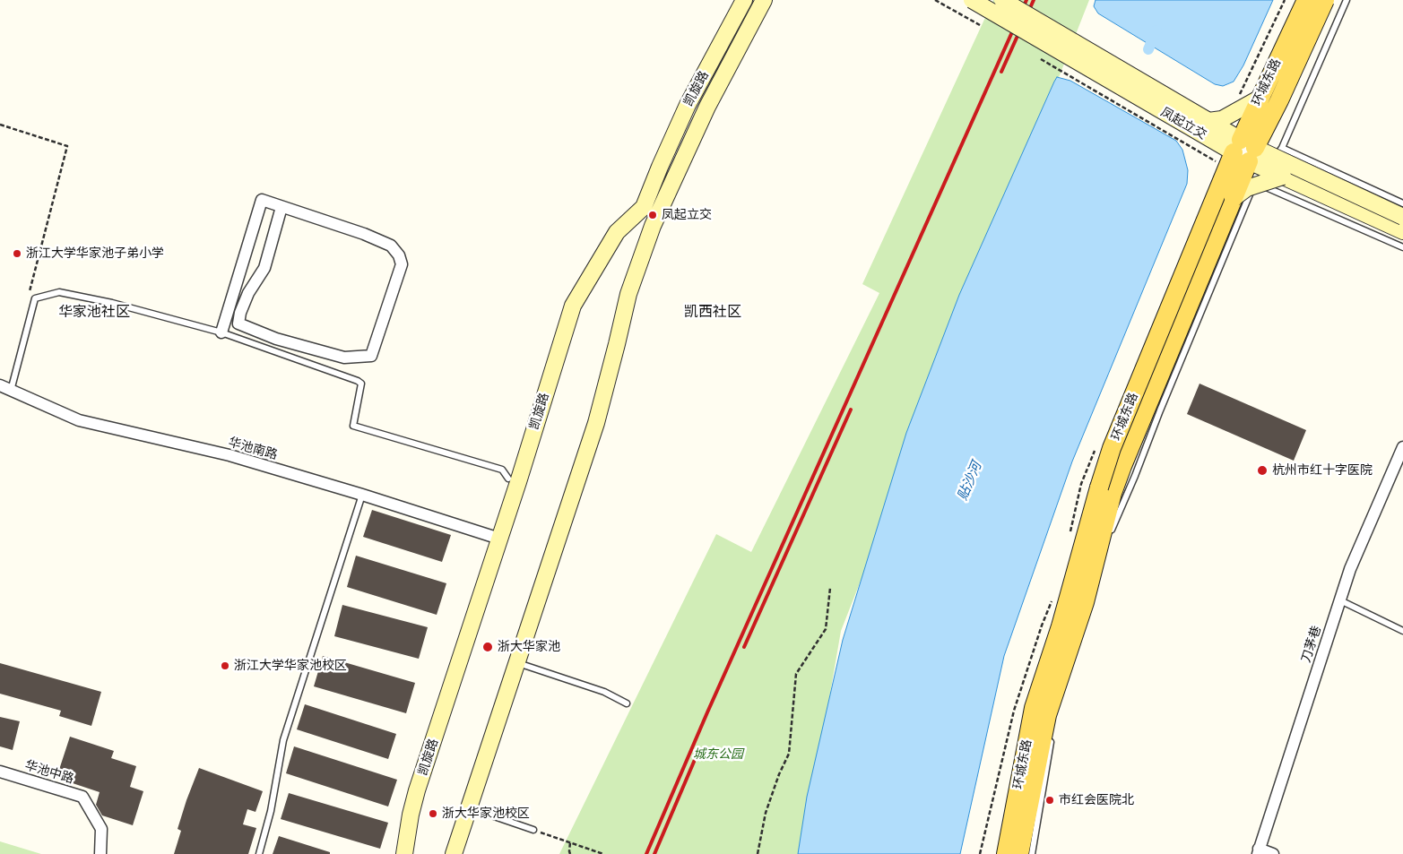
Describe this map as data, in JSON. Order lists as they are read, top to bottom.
{
  "streets": {
    "main road": ["环城东路", "凯旋路", "凤起立交"],
    "street": ["华池南路", "刀茅巷", "华池中路"]
  },
  "crossings": [
    ["环城东路", "凤起立交"],
    ["凯旋路", "华池南路"]
  ],
  "districts": ["华家池社区", "凯西社区"],
  "water": ["贴沙河"],
  "parks": ["城东公园"],
  "places": [
    "凤起立交",
    "浙江大学华家池子弟小学",
    "杭州市红十字医院",
    "浙大华家池",
    "浙江大学华家池校区",
    "市红会医院北",
    "浙大华家池校区"
  ]
}
